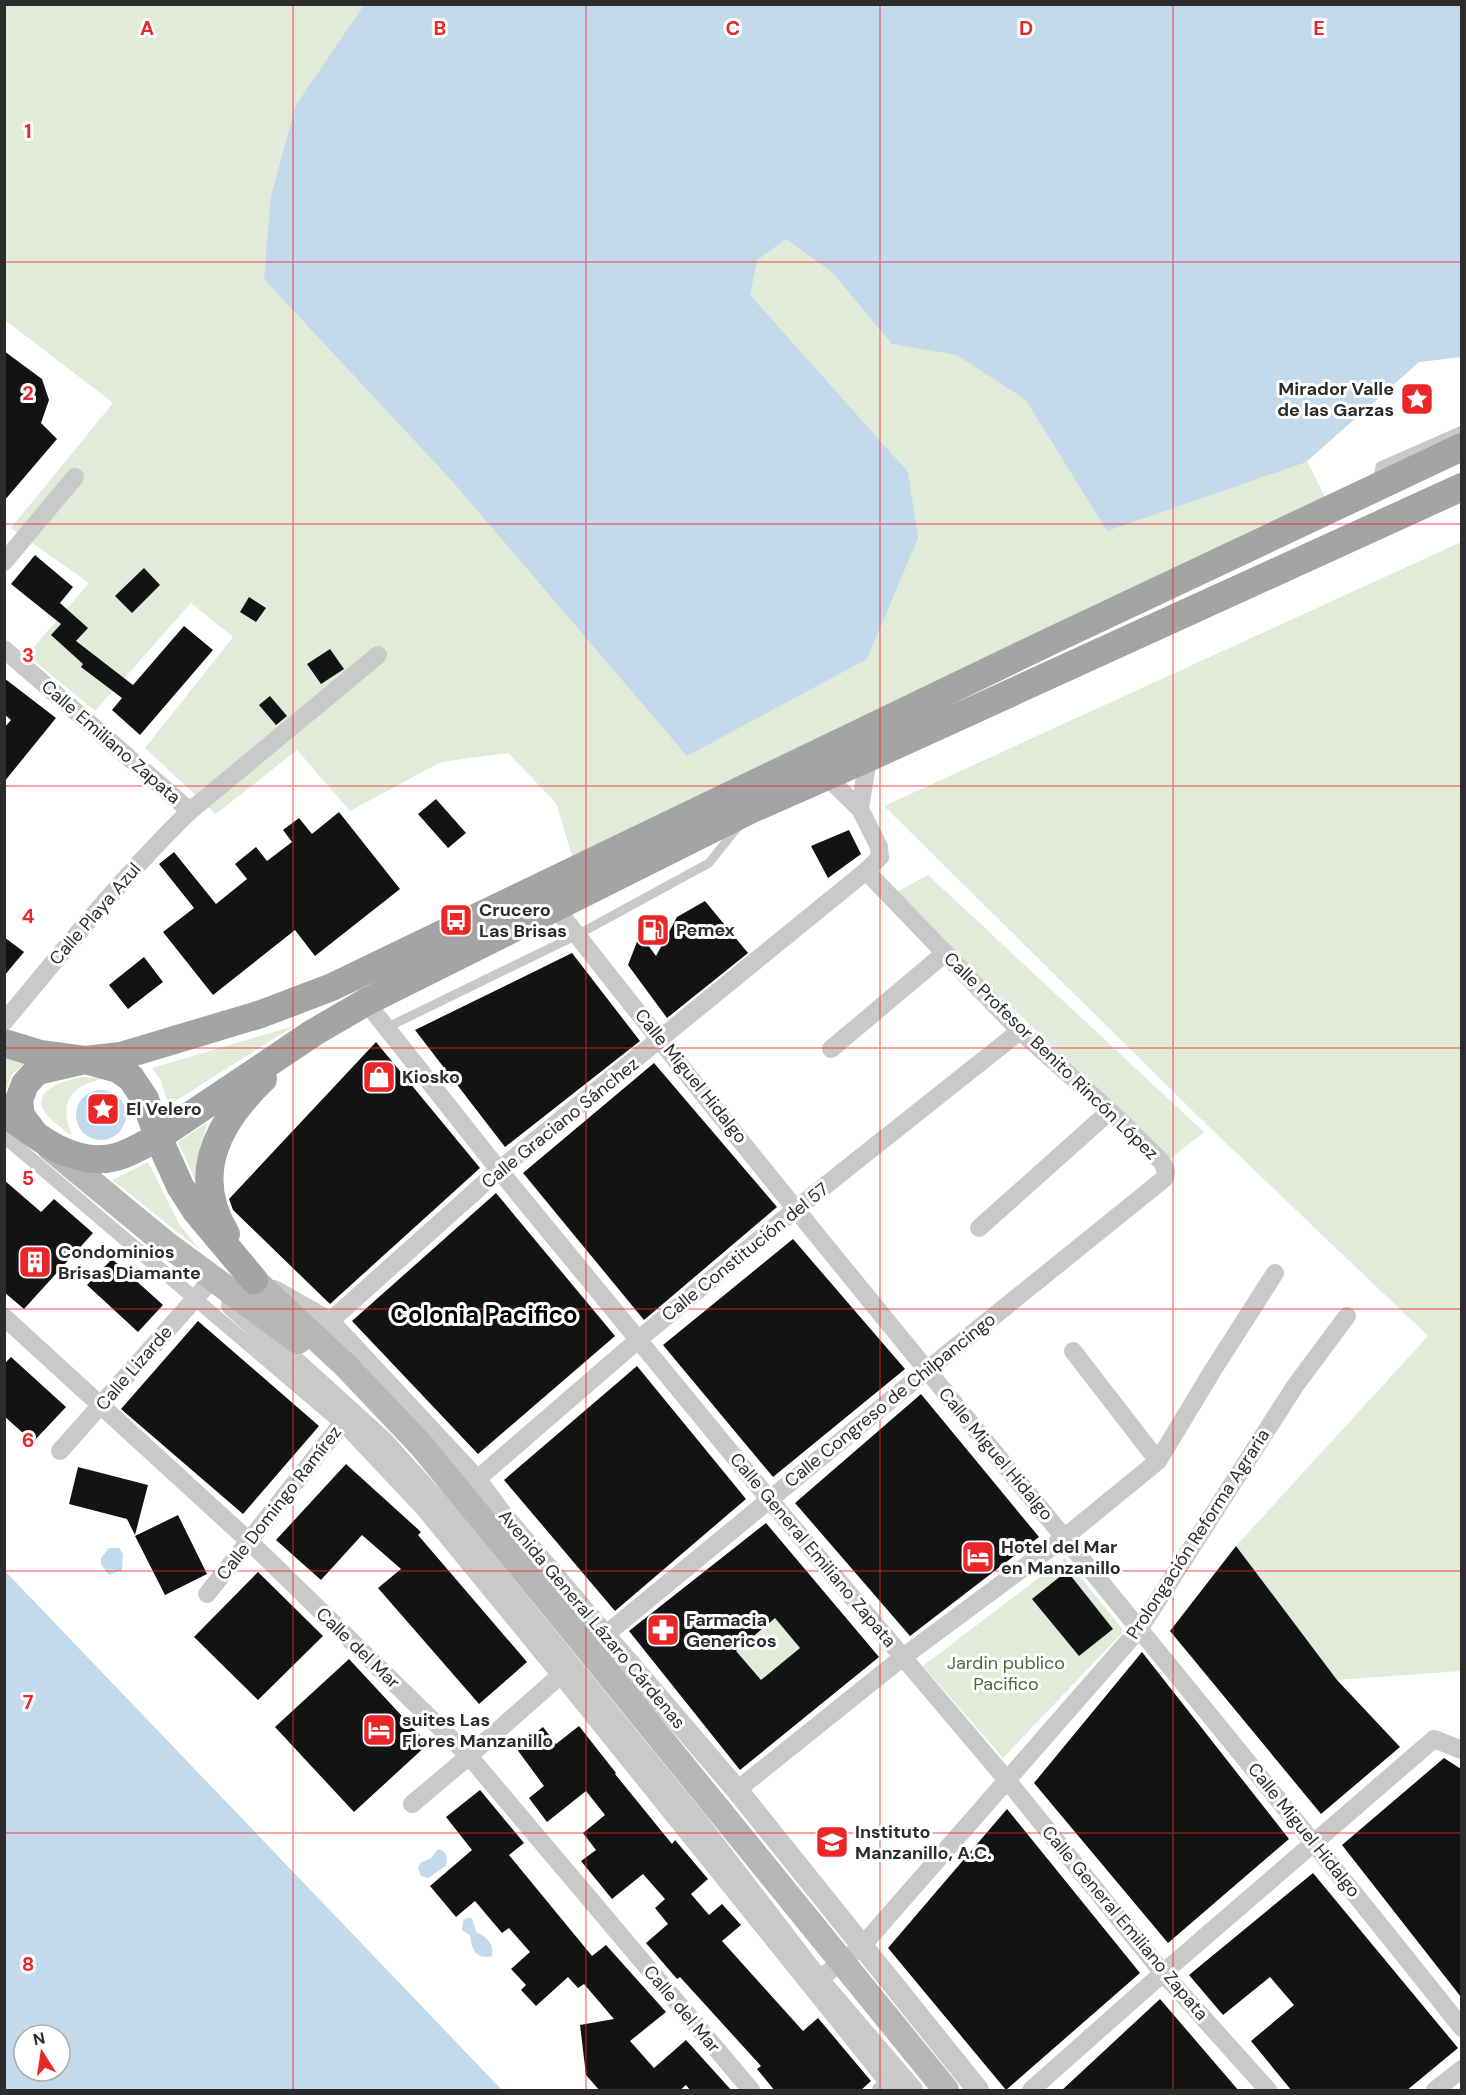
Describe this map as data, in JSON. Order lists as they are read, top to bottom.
{
  "streets": {
    "main road": ["Avenida General Lázaro Cárdenas"],
    "street": [
      "Calle Emiliano Zapata",
      "Calle Playa Azul",
      "Calle Profesor Benito Rincón López",
      "Calle Miguel Hidalgo",
      "Calle Graciano Sánchez",
      "Calle Constitución del 57",
      "Calle Lizarde",
      "Calle Congreso de Chilpancingo",
      "Calle Domingo Ramírez",
      "Prolongación Reforma Agraria",
      "Calle General Emiliano Zapata",
      "Calle del Mar"
    ]
  },
  "crossings": [
    ["Calle Emiliano Zapata", "Calle Playa Azul"],
    ["Calle Profesor Benito Rincón López", "Calle Graciano Sánchez"],
    ["Calle Profesor Benito Rincón López", "Calle Constitución del 57"],
    ["Calle Profesor Benito Rincón López", "Calle Congreso de Chilpancingo"],
    ["Calle Miguel Hidalgo", "Calle Graciano Sánchez"],
    ["Calle Miguel Hidalgo", "Calle Constitución del 57"],
    ["Calle Miguel Hidalgo", "Calle Congreso de Chilpancingo"],
    ["Calle Miguel Hidalgo", "Prolongación Reforma Agraria"],
    ["Calle Graciano Sánchez", "Calle General Emiliano Zapata"],
    ["Calle Graciano Sánchez", "Avenida General Lázaro Cárdenas"],
    ["Calle Constitución del 57", "Calle General Emiliano Zapata"],
    ["Calle Constitución del 57", "Avenida General Lázaro Cárdenas"],
    ["Calle Lizarde", "Avenida General Lázaro Cárdenas"],
    ["Calle Lizarde", "Calle del Mar"],
    ["Calle Congreso de Chilpancingo", "Calle General Emiliano Zapata"],
    ["Calle Congreso de Chilpancingo", "Avenida General Lázaro Cárdenas"],
    ["Calle Domingo Ramírez", "Avenida General Lázaro Cárdenas"],
    ["Calle Domingo Ramírez", "Calle del Mar"],
    ["Prolongación Reforma Agraria", "Calle General Emiliano Zapata"],
    ["Prolongación Reforma Agraria", "Avenida General Lázaro Cárdenas"]
  ],
  "districts": ["Colonia Pacifico"],
  "parks": ["Jardin publico Pacifico"],
  "places": {
    "place": ["Mirador Valle de las Garzas", "El Velero"],
    "bus stop": ["Crucero Las Brisas"],
    "fuel station": ["Pemex"],
    "shop": ["Kiosko"],
    "building": ["Condominios Brisas Diamante"],
    "hotel": ["Hotel del Mar en Manzanillo", "suites Las Flores Manzanillo"],
    "pharmacy": ["Farmacia Genericos"],
    "school or university": ["Instituto Manzanillo, A.C."]
  },
  "north": "top",
  "grid": {
    "columns": [
      "A",
      "B",
      "C",
      "D",
      "E"
    ],
    "rows": [
      "1",
      "2",
      "3",
      "4",
      "5",
      "6",
      "7",
      "8"
    ]
  }
}
